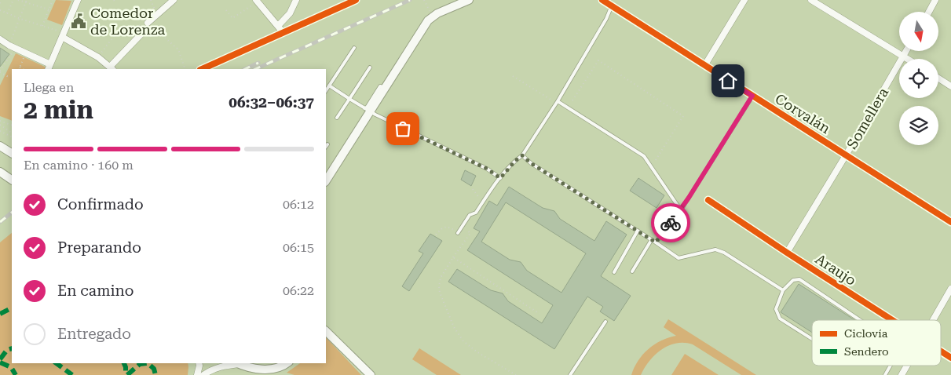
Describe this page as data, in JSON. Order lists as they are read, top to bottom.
{
  "streets": {
    "street": ["Corvalán", "Somellera", "Araujo"]
  },
  "crossings": [
    ["Corvalán", "Somellera"],
    ["Somellera", "Araujo"]
  ],
  "places": {
    "public building": ["Comedor de Lorenza"]
  },
  "legend": ["Ciclovía", "Sendero"],
  "north": "bottom",
  "page": {
    "heading": ["2 min", "Llega en", "06:32–06:37"],
    "bar": "En camino · 160 m",
    "list": [
      ["Confirmado", "06:12"],
      ["Preparando", "06:15"],
      ["En camino", "06:22"],
      "Entregado"
    ]
  }
}
